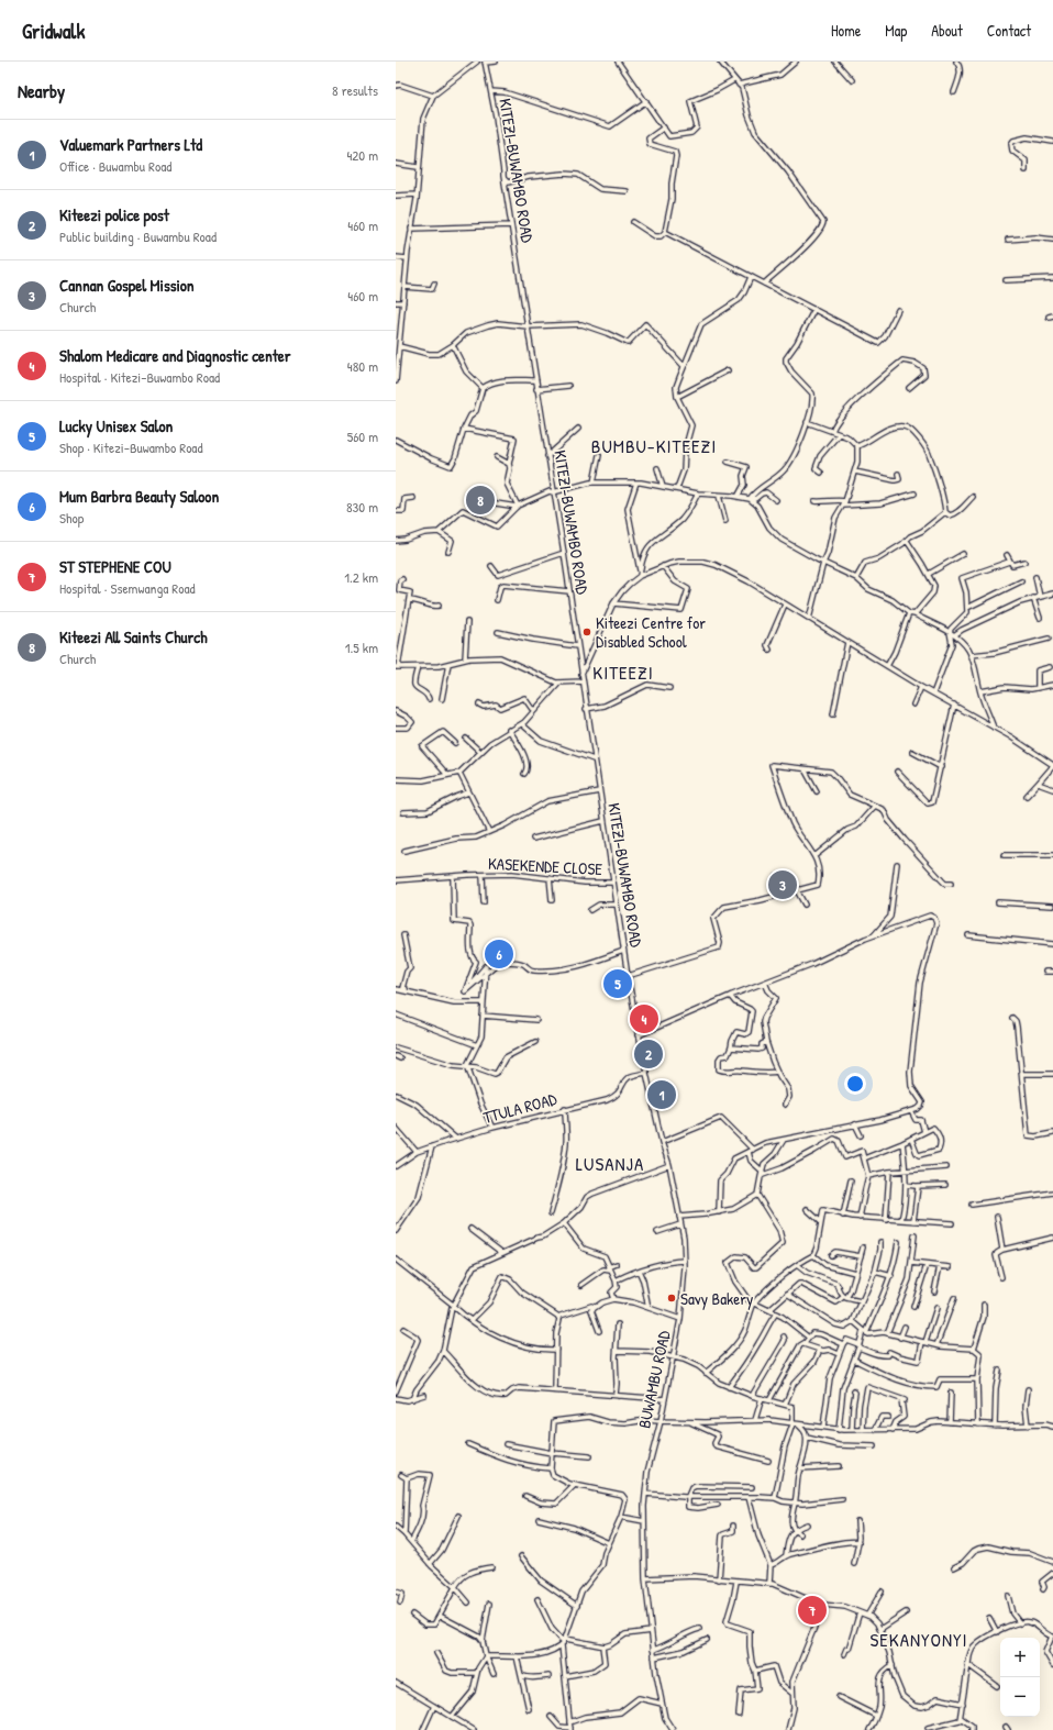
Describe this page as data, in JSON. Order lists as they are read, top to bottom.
{
  "streets": {
    "street": [
      "KITEZI-BUWAMBO ROAD",
      "KASEKENDE CLOSE",
      "TTULA ROAD",
      "BUWAMBU ROAD"
    ]
  },
  "crossings": [
    ["KITEZI-BUWAMBO ROAD", "KASEKENDE CLOSE"],
    ["KITEZI-BUWAMBO ROAD", "BUWAMBU ROAD"],
    ["TTULA ROAD", "BUWAMBU ROAD"]
  ],
  "districts": [
    "BUMBU-KITEEZI",
    "KITEEZI",
    "LUSANJA",
    "SEKANYONYI"
  ],
  "places": ["Kiteezi Centre for Disabled School", "Savy Bakery"],
  "page": {
    "header": "Gridwalk",
    "nav": [
      "Home",
      "Map",
      "About",
      "Contact"
    ],
    "heading": ["Nearby", "8 results"],
    "list": [
      {
        "mark": "1",
        "name": "Valuemark Partners Ltd",
        "note": "Office · Buwambu Road",
        "value": "420 m"
      },
      {
        "mark": "2",
        "name": "Kiteezi police post",
        "note": "Public building · Buwambu Road",
        "value": "460 m"
      },
      {
        "mark": "3",
        "name": "Cannan Gospel Mission",
        "note": "Church",
        "value": "460 m"
      },
      {
        "mark": "4",
        "name": "Shalom Medicare and Diagnostic center",
        "note": "Hospital · Kitezi-Buwambo Road",
        "value": "480 m"
      },
      {
        "mark": "5",
        "name": "Lucky Unisex Salon",
        "note": "Shop · Kitezi-Buwambo Road",
        "value": "560 m"
      },
      {
        "mark": "6",
        "name": "Mum Barbra Beauty Saloon",
        "note": "Shop",
        "value": "830 m"
      },
      {
        "mark": "7",
        "name": "ST STEPHENE COU",
        "note": "Hospital · Ssemwanga Road",
        "value": "1.2 km"
      },
      {
        "mark": "8",
        "name": "Kiteezi All Saints Church",
        "note": "Church",
        "value": "1.5 km"
      }
    ],
    "pins": [
      "8",
      "3",
      "6",
      "5",
      "4",
      "2",
      "1",
      "7"
    ],
    "map_buttons": ["+", "−"]
  }
}
